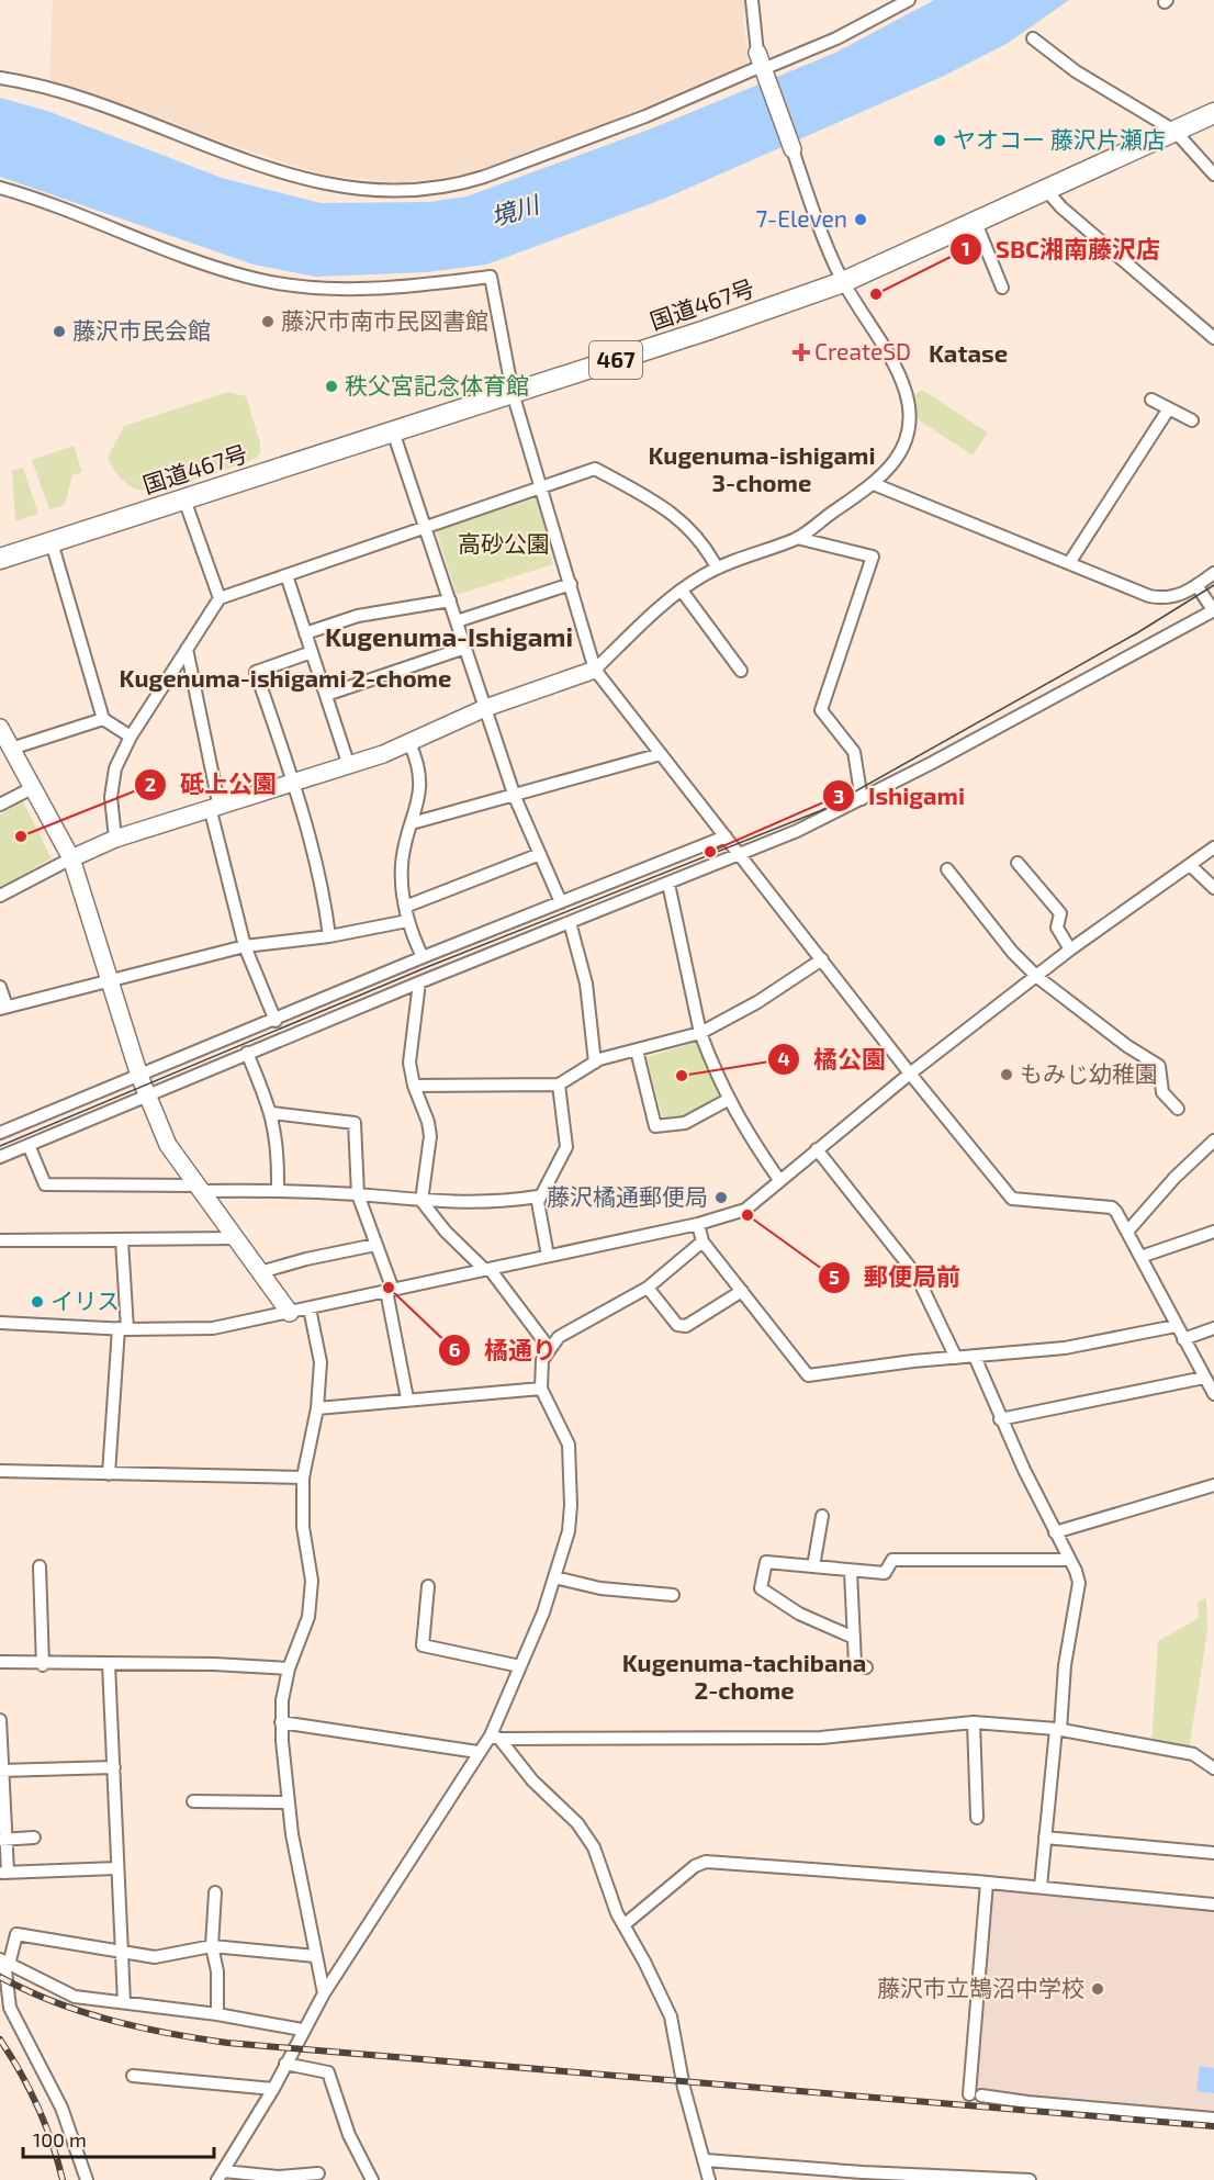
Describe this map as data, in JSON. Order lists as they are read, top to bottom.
{
  "streets": {
    "highway": ["国道467号", "467"]
  },
  "districts": [
    "Katase",
    "Kugenuma-ishigami 3-chome",
    "Kugenuma-Ishigami",
    "Kugenuma-ishigami 2-chome",
    "Kugenuma-tachibana 2-chome"
  ],
  "water": ["境川"],
  "parks": ["高砂公園"],
  "places": {
    "other": [
      "ヤオコー 藤沢片瀬店",
      "7-Eleven",
      "SBC湘南藤沢店",
      "藤沢市南市民図書館",
      "藤沢市民会館",
      "秩父宮記念体育館",
      "砥上公園",
      "Ishigami",
      "もみじ幼稚園",
      "橘公園",
      "藤沢橘通郵便局",
      "郵便局前",
      "橘通り",
      "イリス",
      "藤沢市立鵠沼中学校"
    ],
    "health": ["CreateSD"]
  },
  "scale_bar": "100 m"
}
